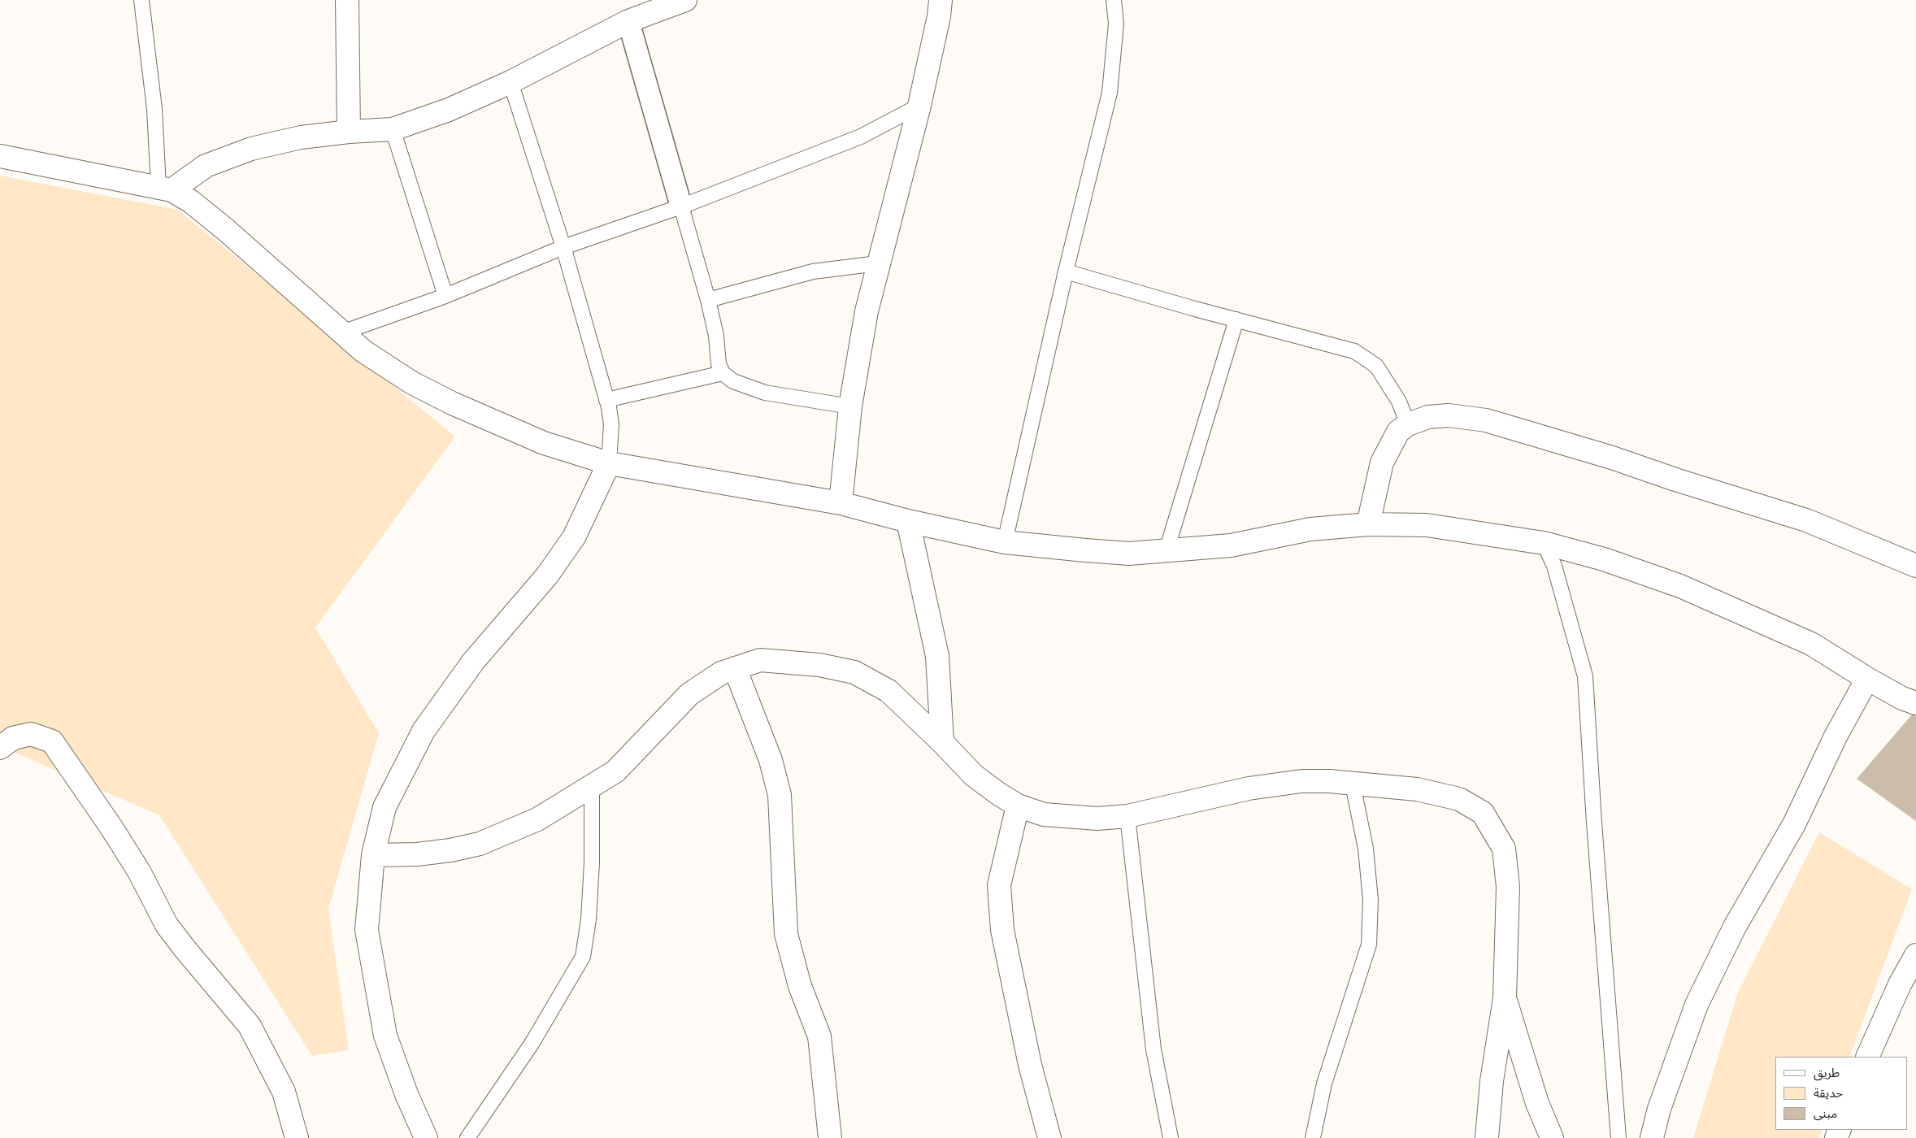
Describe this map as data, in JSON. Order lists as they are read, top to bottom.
{
  "legend": ["طريق", "حديقة", "مبنى"]
}
